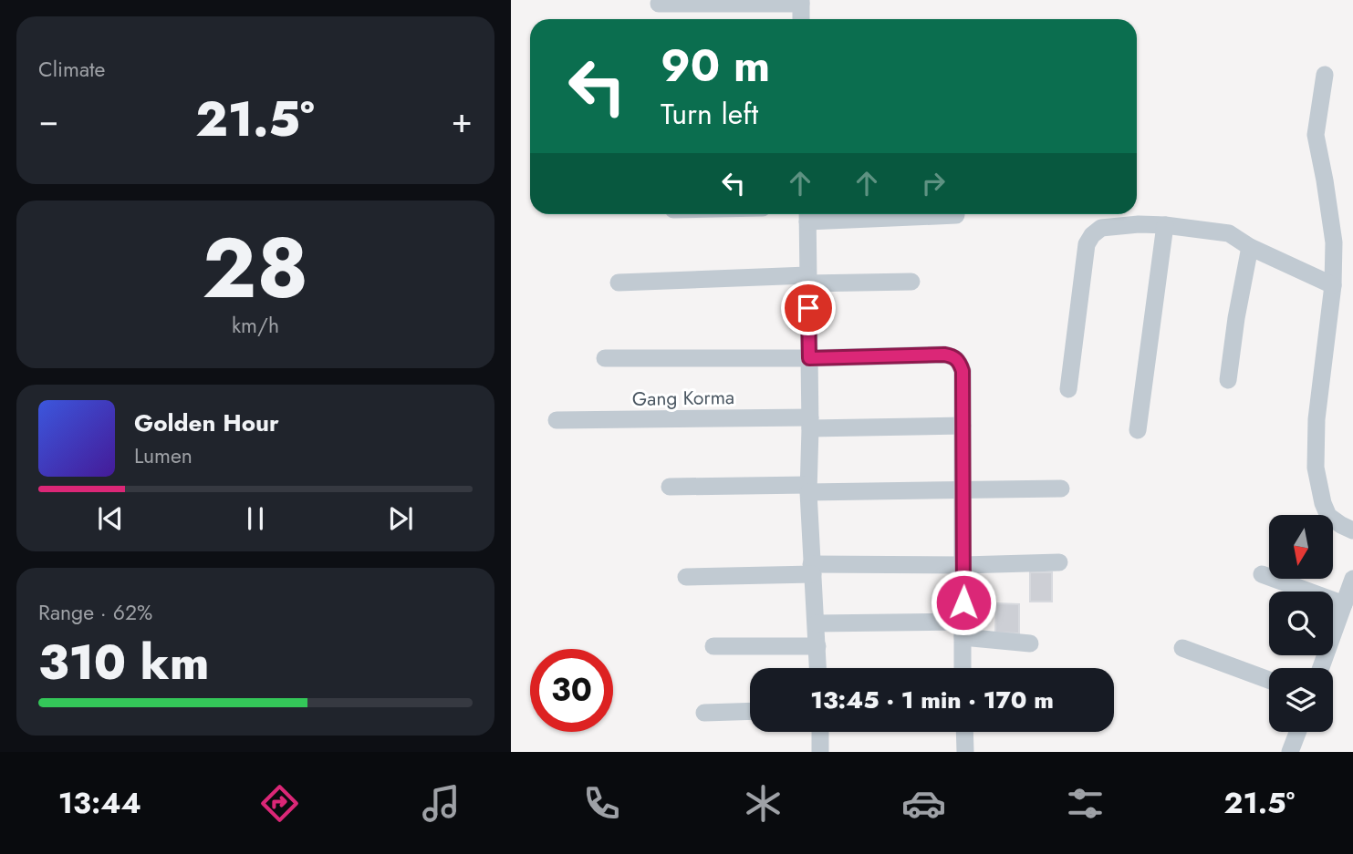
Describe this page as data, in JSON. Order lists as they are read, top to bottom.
{
  "streets": {
    "street": ["Gang Korma"]
  },
  "north": "bottom",
  "page": {
    "tile": [
      "Climate",
      ["28", "km/h"],
      ["Range · 62%", "310 km"]
    ],
    "turn": ["90 m", "Turn left"],
    "heat": ["−", "21.5°", "+"],
    "song": ["Golden Hour", "Lumen"],
    "limit": "30",
    "trip": "13:45 · 1 min · 170 m",
    "tabs": ["13:44", "21.5°"]
  }
}
